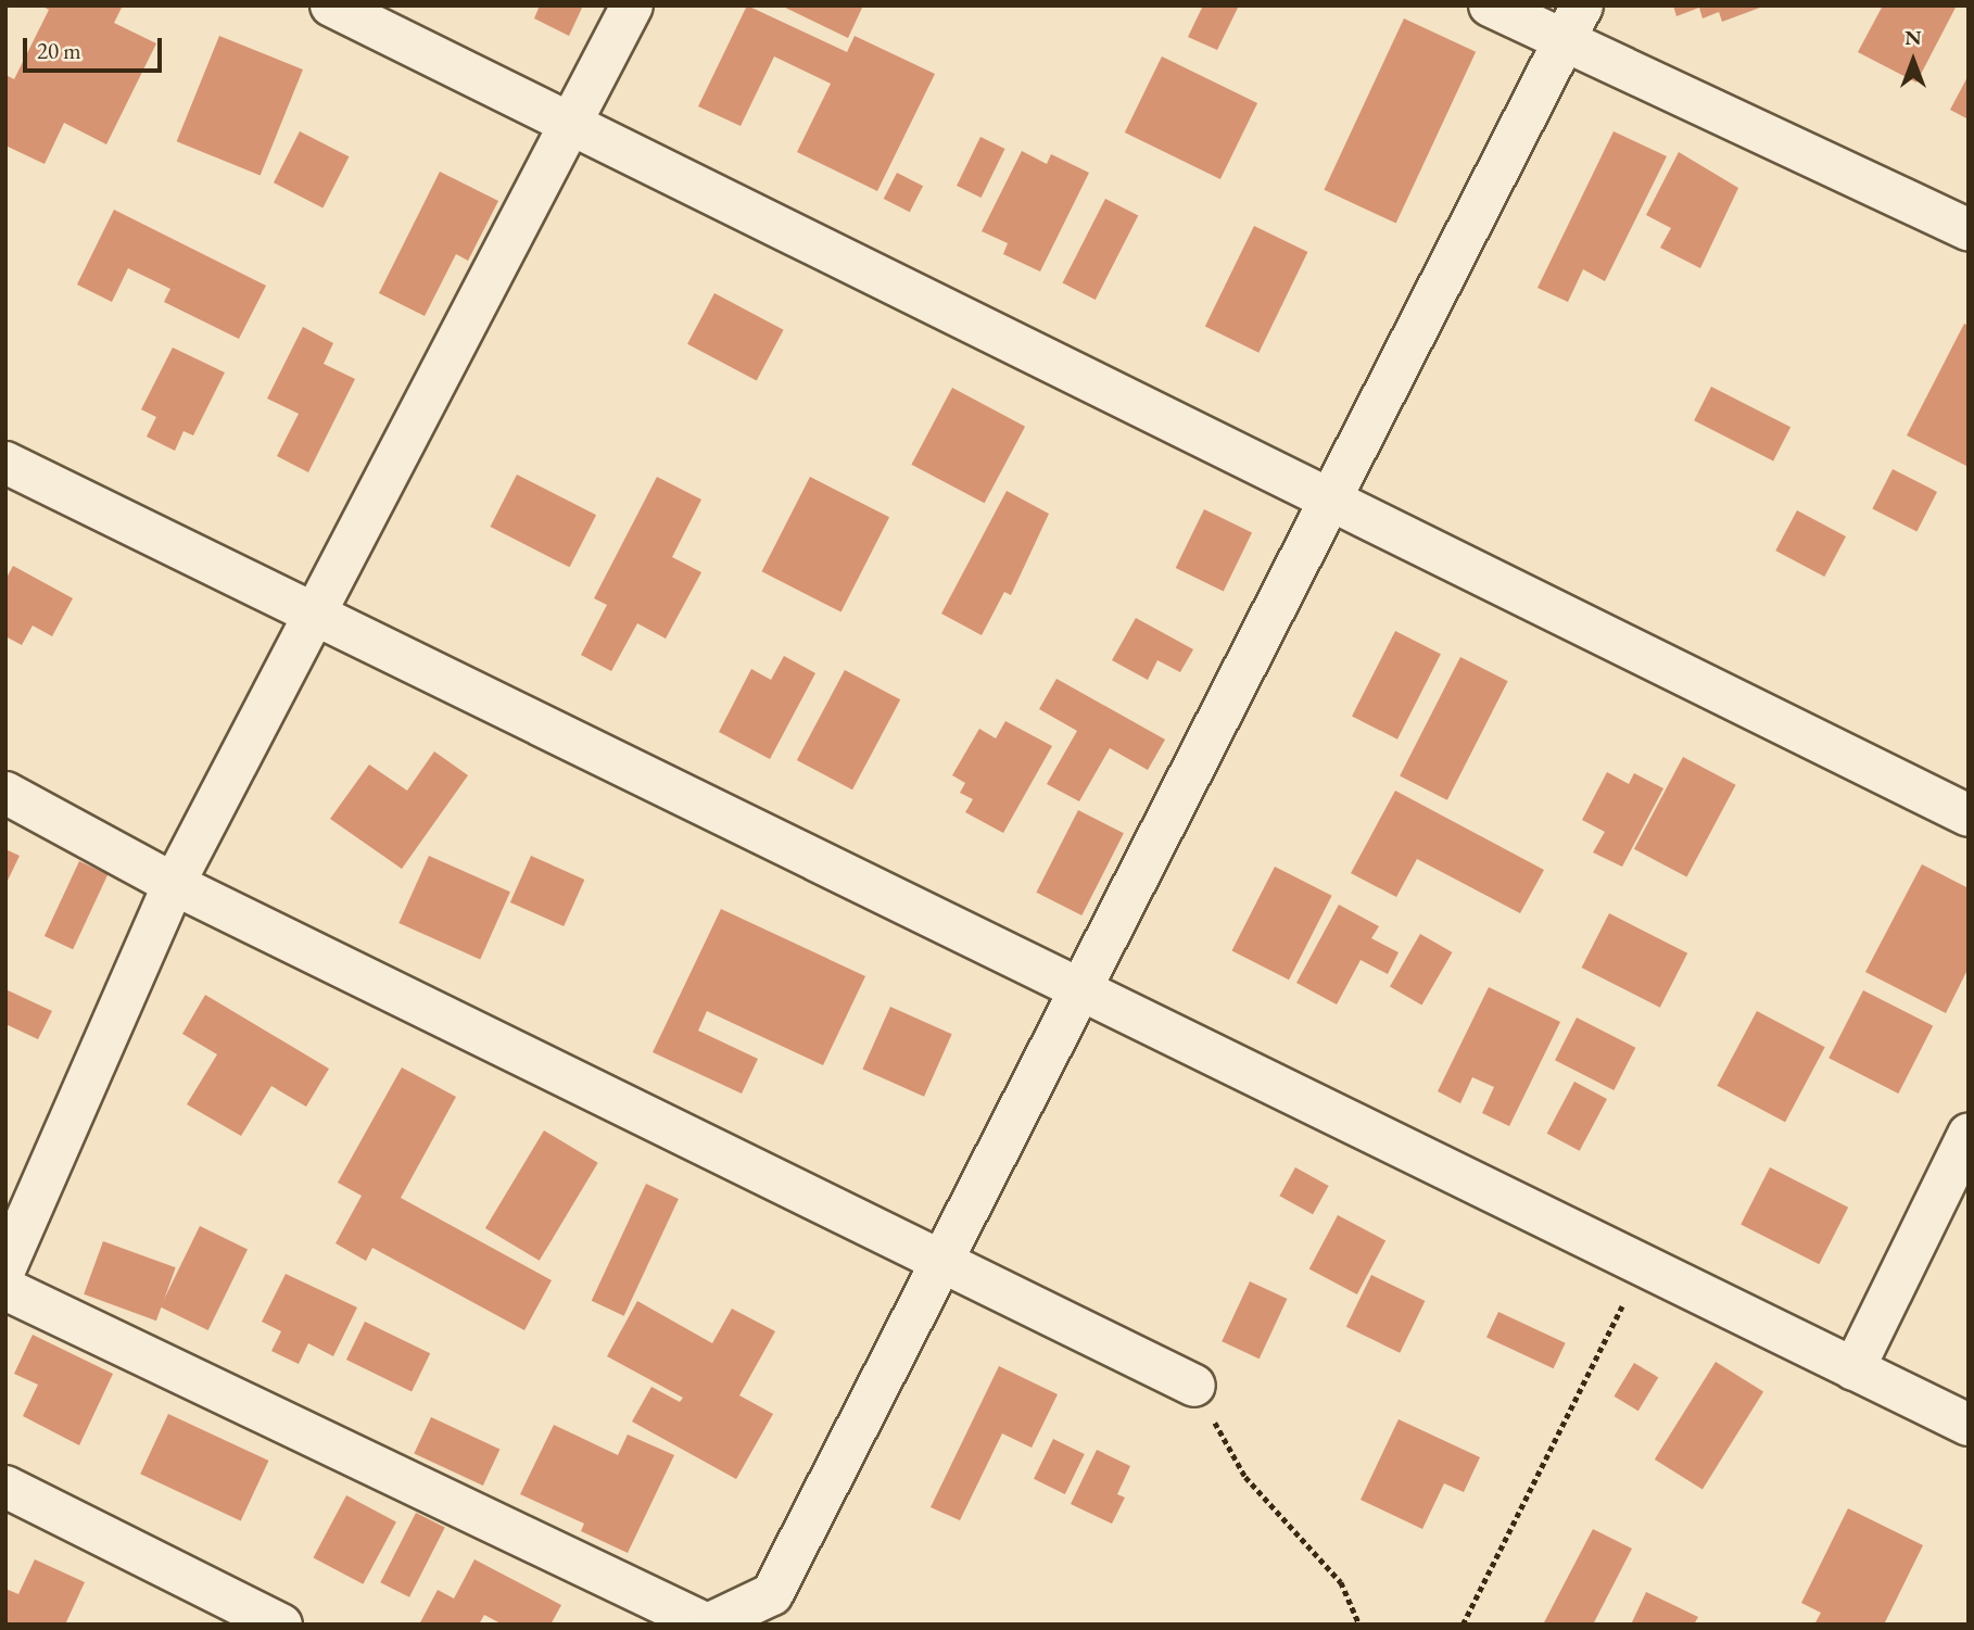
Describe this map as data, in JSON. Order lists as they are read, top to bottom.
{
  "scale_bar": "20 m",
  "north": "top"
}
